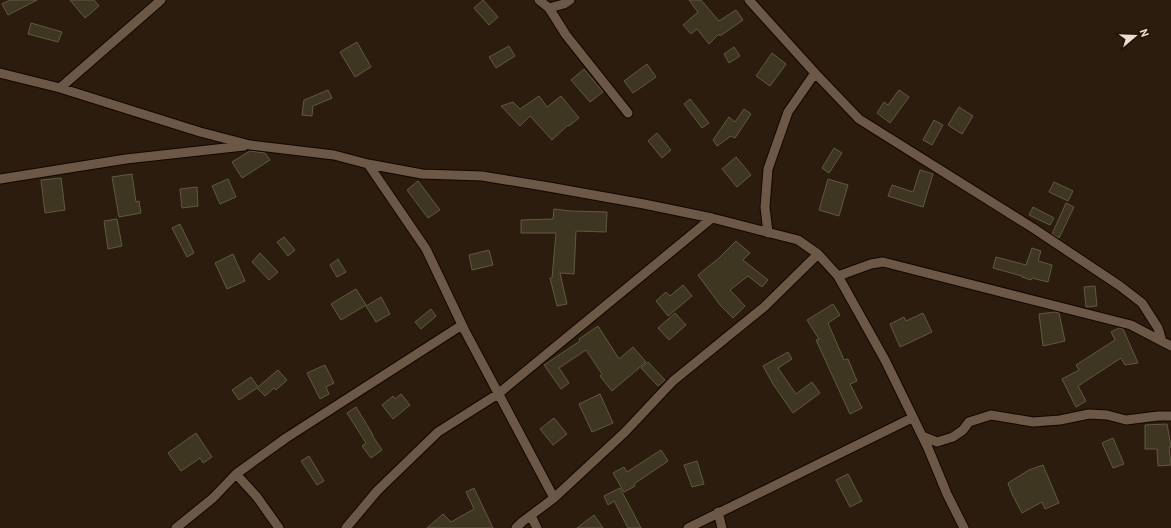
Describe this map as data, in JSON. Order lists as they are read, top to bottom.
{
  "north": "right"
}
